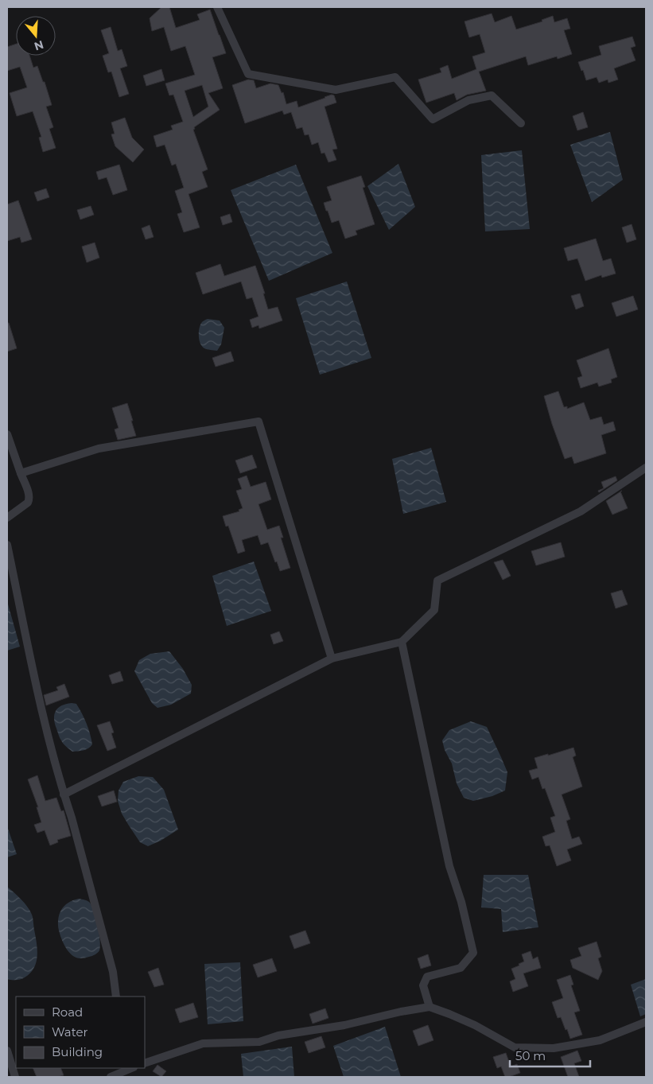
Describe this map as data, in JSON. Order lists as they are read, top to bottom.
{
  "legend": ["Road", "Water", "Building"],
  "scale_bar": "50 m",
  "north": "bottom"
}
